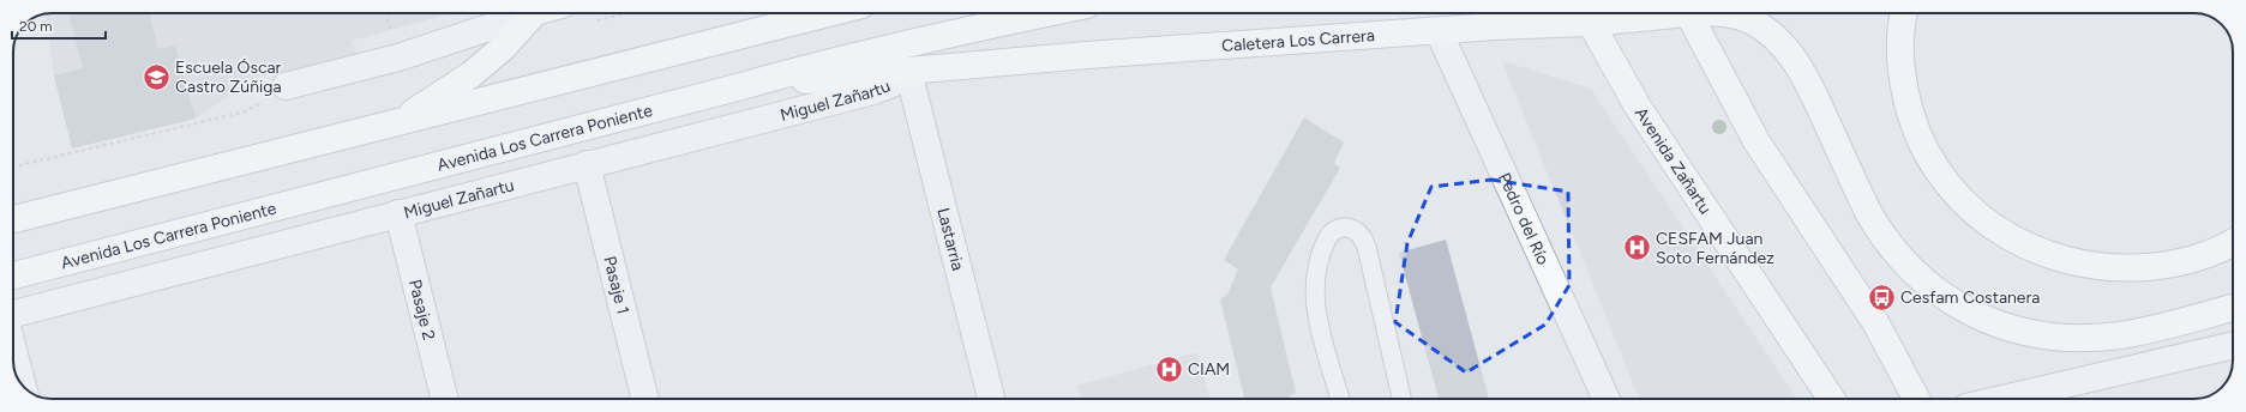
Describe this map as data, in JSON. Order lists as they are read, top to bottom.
{
  "streets": {
    "main road": ["Caletera Los Carrera", "Avenida Los Carrera Poniente", "Avenida Zañartu"],
    "street": [
      "Miguel Zañartu",
      "Pedro del Río",
      "Lastarria",
      "Pasaje 1",
      "Pasaje 2"
    ]
  },
  "crossings": [
    ["Caletera Los Carrera", "Miguel Zañartu"],
    ["Caletera Los Carrera", "Avenida Los Carrera Poniente"],
    ["Caletera Los Carrera", "Avenida Zañartu"],
    ["Caletera Los Carrera", "Pedro del Río"],
    ["Caletera Los Carrera", "Lastarria"],
    ["Miguel Zañartu", "Lastarria"],
    ["Miguel Zañartu", "Pasaje 1"],
    ["Miguel Zañartu", "Pasaje 2"]
  ],
  "places": {
    "school or university": ["Escuela Óscar Castro Zúñiga"],
    "hospital": ["CESFAM Juan Soto Fernández", "CIAM"],
    "bus stop": ["Cesfam Costanera"]
  },
  "scale_bar": "20 m"
}
